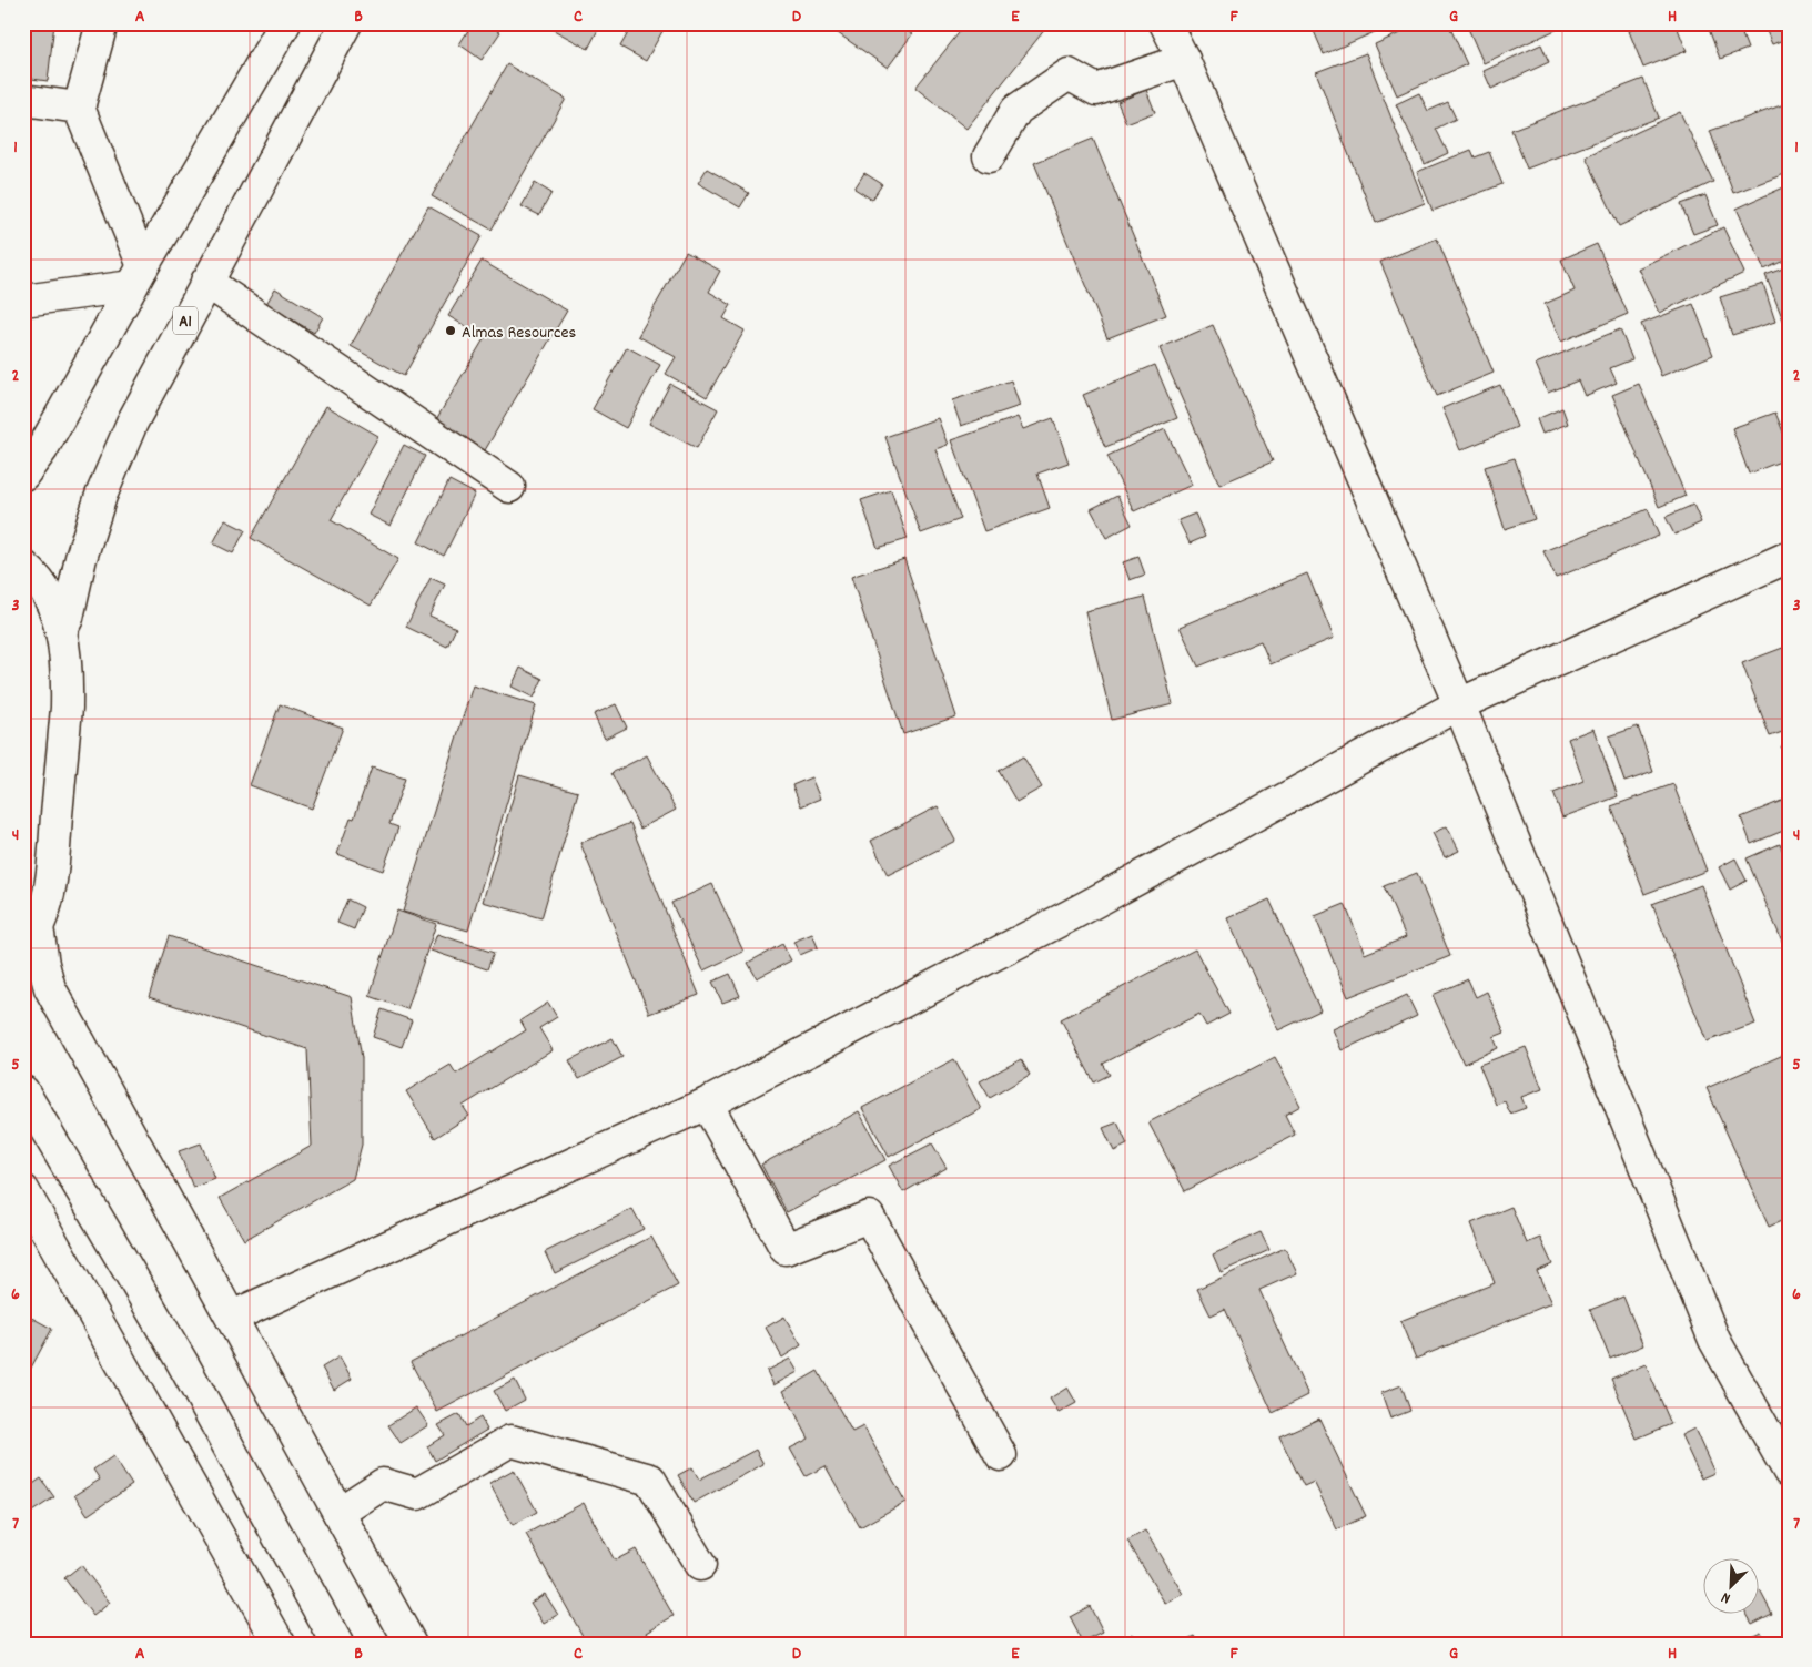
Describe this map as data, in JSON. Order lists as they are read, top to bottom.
{
  "streets": {
    "main road": ["A1"]
  },
  "places": ["Almas Resources"],
  "north": "bottom left",
  "grid": {
    "columns": [
      "A",
      "B",
      "C",
      "D",
      "E",
      "F",
      "G",
      "H"
    ],
    "rows": [
      "1",
      "2",
      "3",
      "4",
      "5",
      "6",
      "7"
    ]
  }
}
